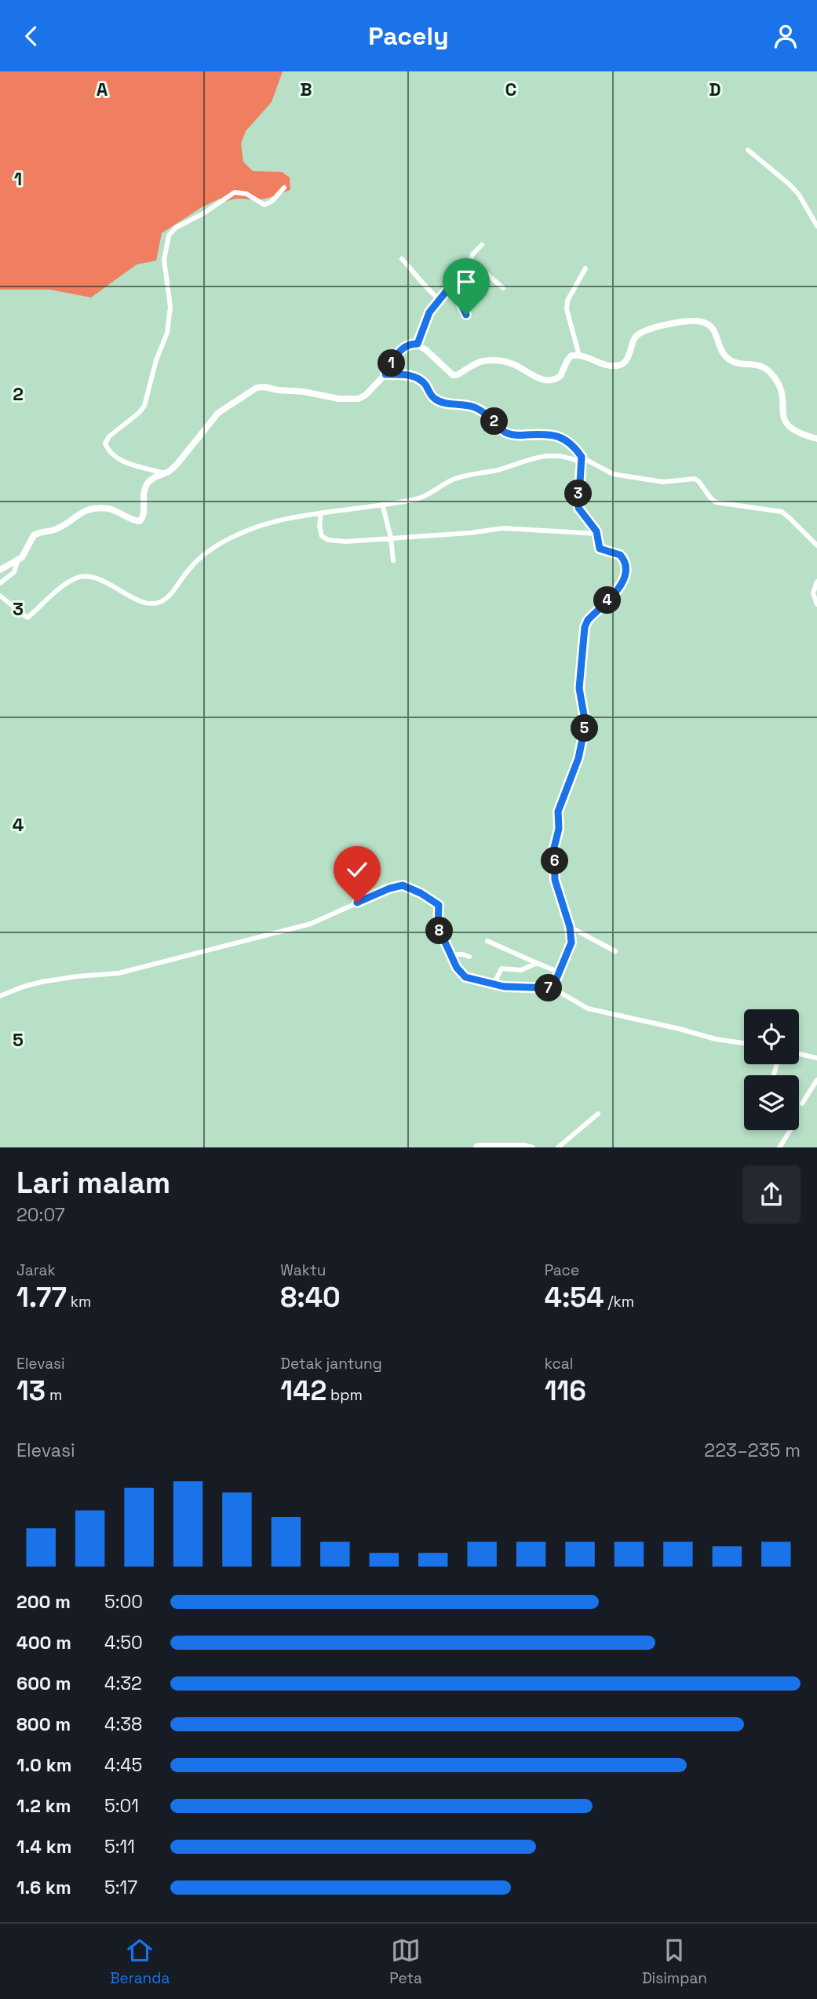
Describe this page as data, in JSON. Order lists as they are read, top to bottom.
{
  "page": {
    "header": "Pacely",
    "pins": [
      "1",
      "2",
      "3",
      "4",
      "5",
      "6",
      "8",
      "7"
    ],
    "heading": ["Lari malam", "20:07"],
    "stats": [
      ["Jarak", "1.77 km"],
      ["Waktu", "8:40"],
      ["Pace", "4:54 /km"],
      ["Elevasi", "13 m"],
      ["Detak jantung", "142 bpm"],
      ["kcal", "116"]
    ],
    "chart": ["Elevasi", "223–235 m"],
    "list": [
      {
        "name": "200 m",
        "note": "5:00"
      },
      {
        "name": "400 m",
        "note": "4:50"
      },
      {
        "name": "600 m",
        "note": "4:32"
      },
      {
        "name": "800 m",
        "note": "4:38"
      },
      {
        "name": "1.0 km",
        "note": "4:45"
      },
      {
        "name": "1.2 km",
        "note": "5:01"
      },
      {
        "name": "1.4 km",
        "note": "5:11"
      },
      {
        "name": "1.6 km",
        "note": "5:17"
      }
    ],
    "tabs": ["Beranda", "Peta", "Disimpan"]
  },
  "grid": {
    "columns": [
      "A",
      "B",
      "C",
      "D"
    ],
    "rows": [
      "1",
      "2",
      "3",
      "4",
      "5"
    ]
  }
}
